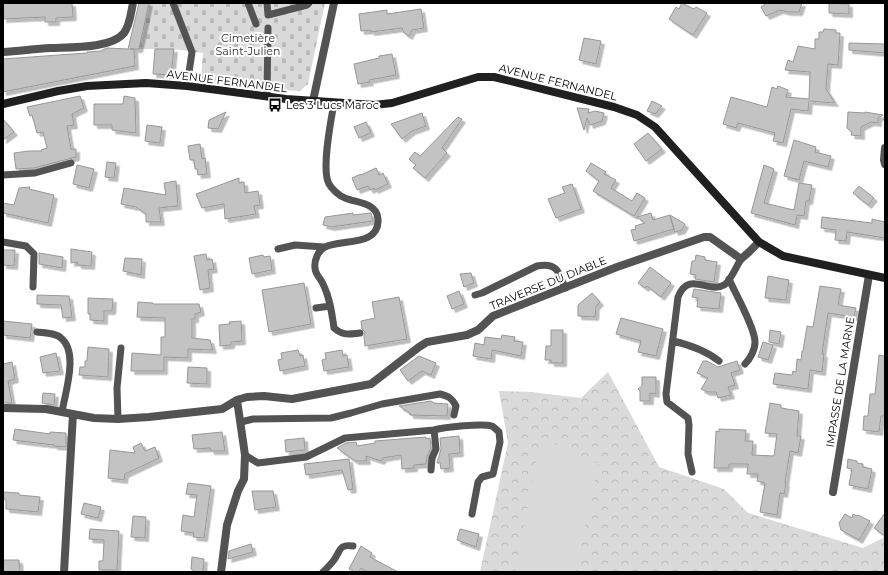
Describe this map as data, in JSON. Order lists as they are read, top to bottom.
{
  "streets": {
    "main road": ["AVENUE FERNANDEL"],
    "street": ["TRAVERSE DU DIABLE", "IMPASSE DE LA MARNE"]
  },
  "crossings": [
    ["AVENUE FERNANDEL", "IMPASSE DE LA MARNE"]
  ],
  "parks": ["Cimetière Saint-Julien"],
  "places": {
    "bus stop": ["Les 3 Lucs Maroc"]
  }
}
